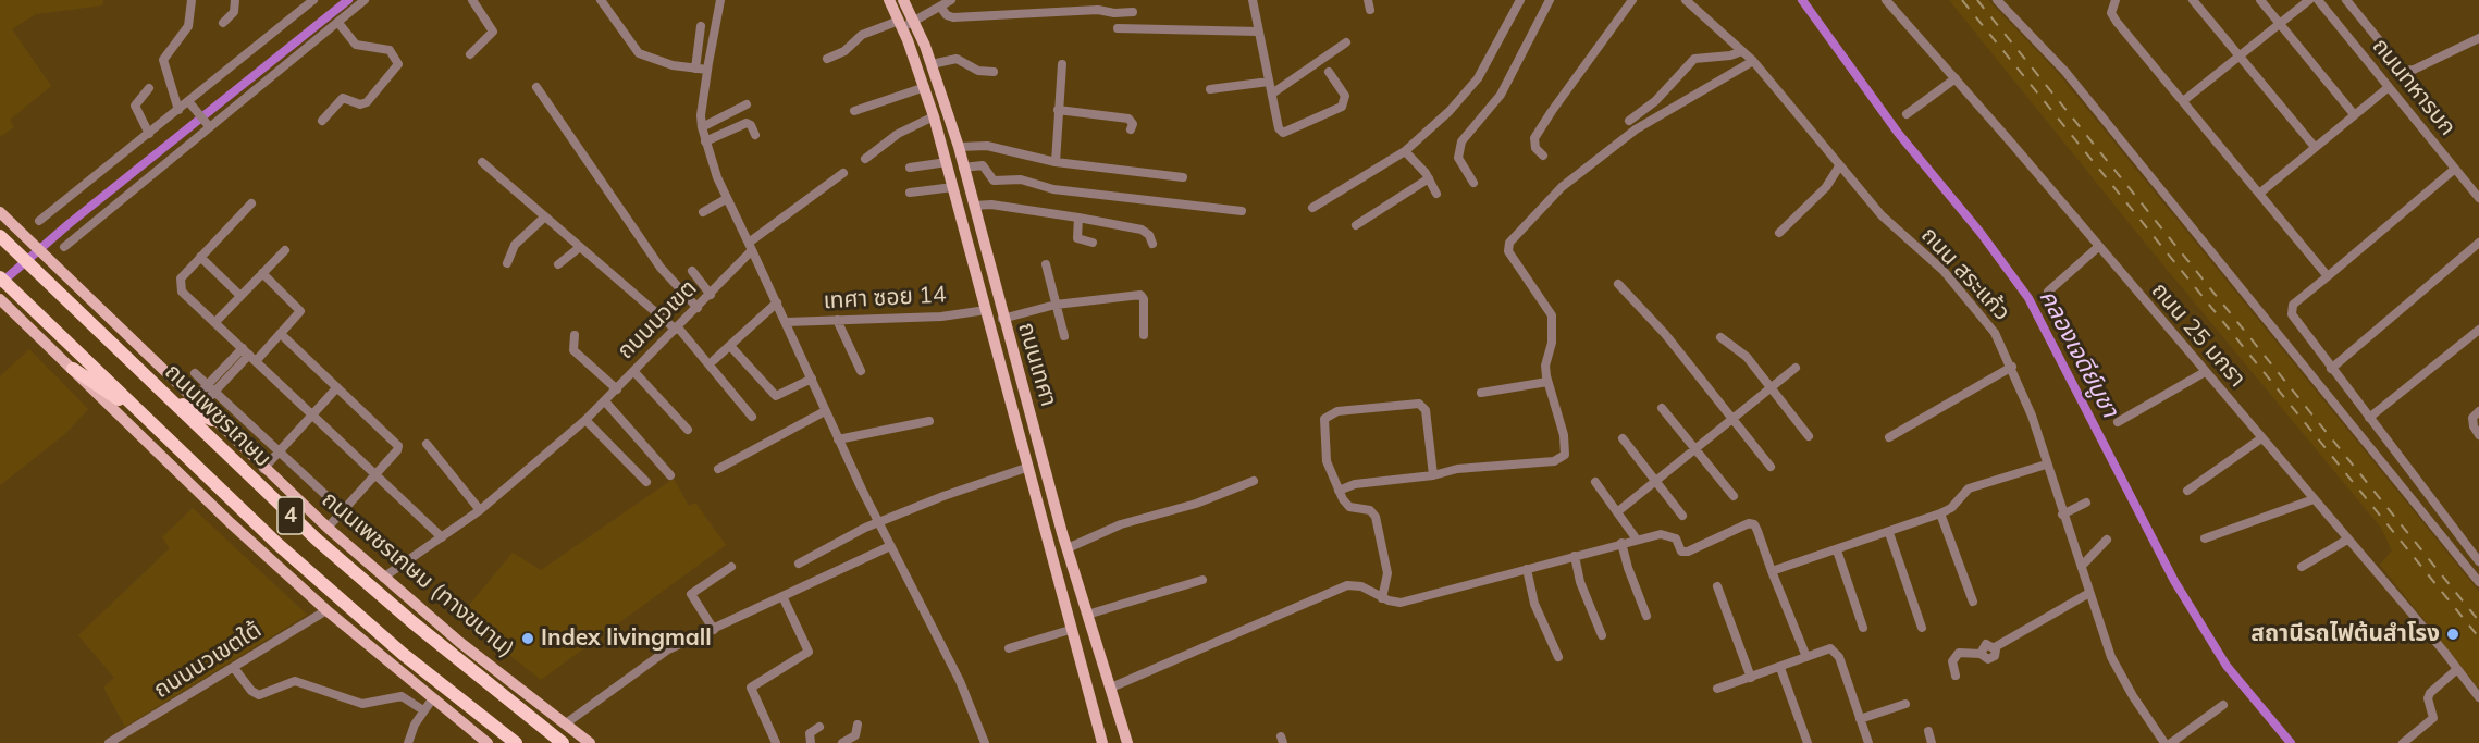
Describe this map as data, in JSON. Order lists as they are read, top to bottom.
{
  "streets": {
    "highway": ["ถนนเพชรเกษม", "4"],
    "main road": ["ถนนเทศา", "ถนนเพชรเกษม (ทางขนาน)"],
    "street": [
      "ถนนทหารบก",
      "ถนน สระแก้ว",
      "เทศา ซอย 14",
      "ถนนนวเขต",
      "ถนน 25 มกรา",
      "ถนนนวเขตใต้"
    ]
  },
  "crossings": [
    ["เทศา ซอย 14", "ถนนเทศา"],
    ["ถนนนวเขต", "ถนนเพชรเกษม (ทางขนาน)"],
    ["4", "ถนนนวเขตใต้"]
  ],
  "water": ["คลองเจดีย์บูชา"],
  "places": ["สถานีรถไฟต้นสำโรง", "Index livingmall"]
}
